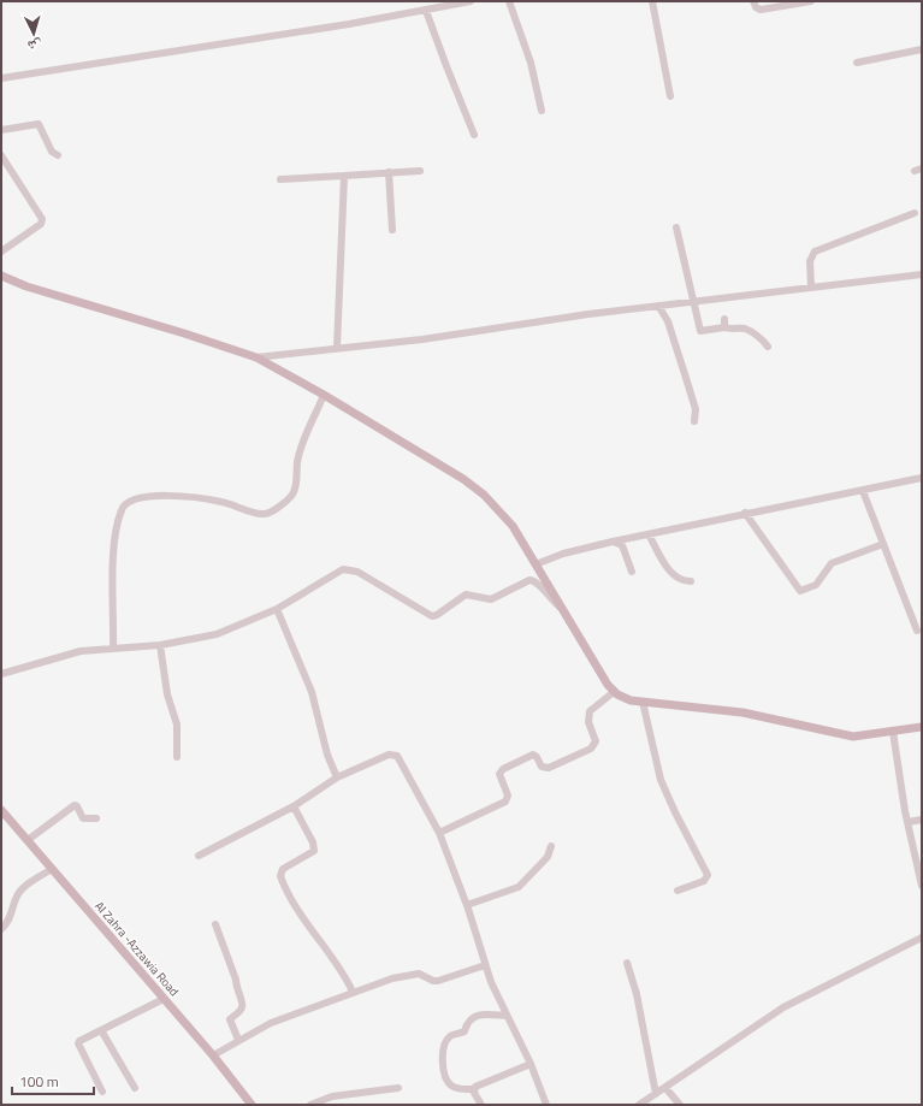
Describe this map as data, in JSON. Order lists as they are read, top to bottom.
{
  "streets": {
    "main road": ["Al Zahra -Azzawia Road"]
  },
  "scale_bar": "100 m",
  "north": "bottom"
}
